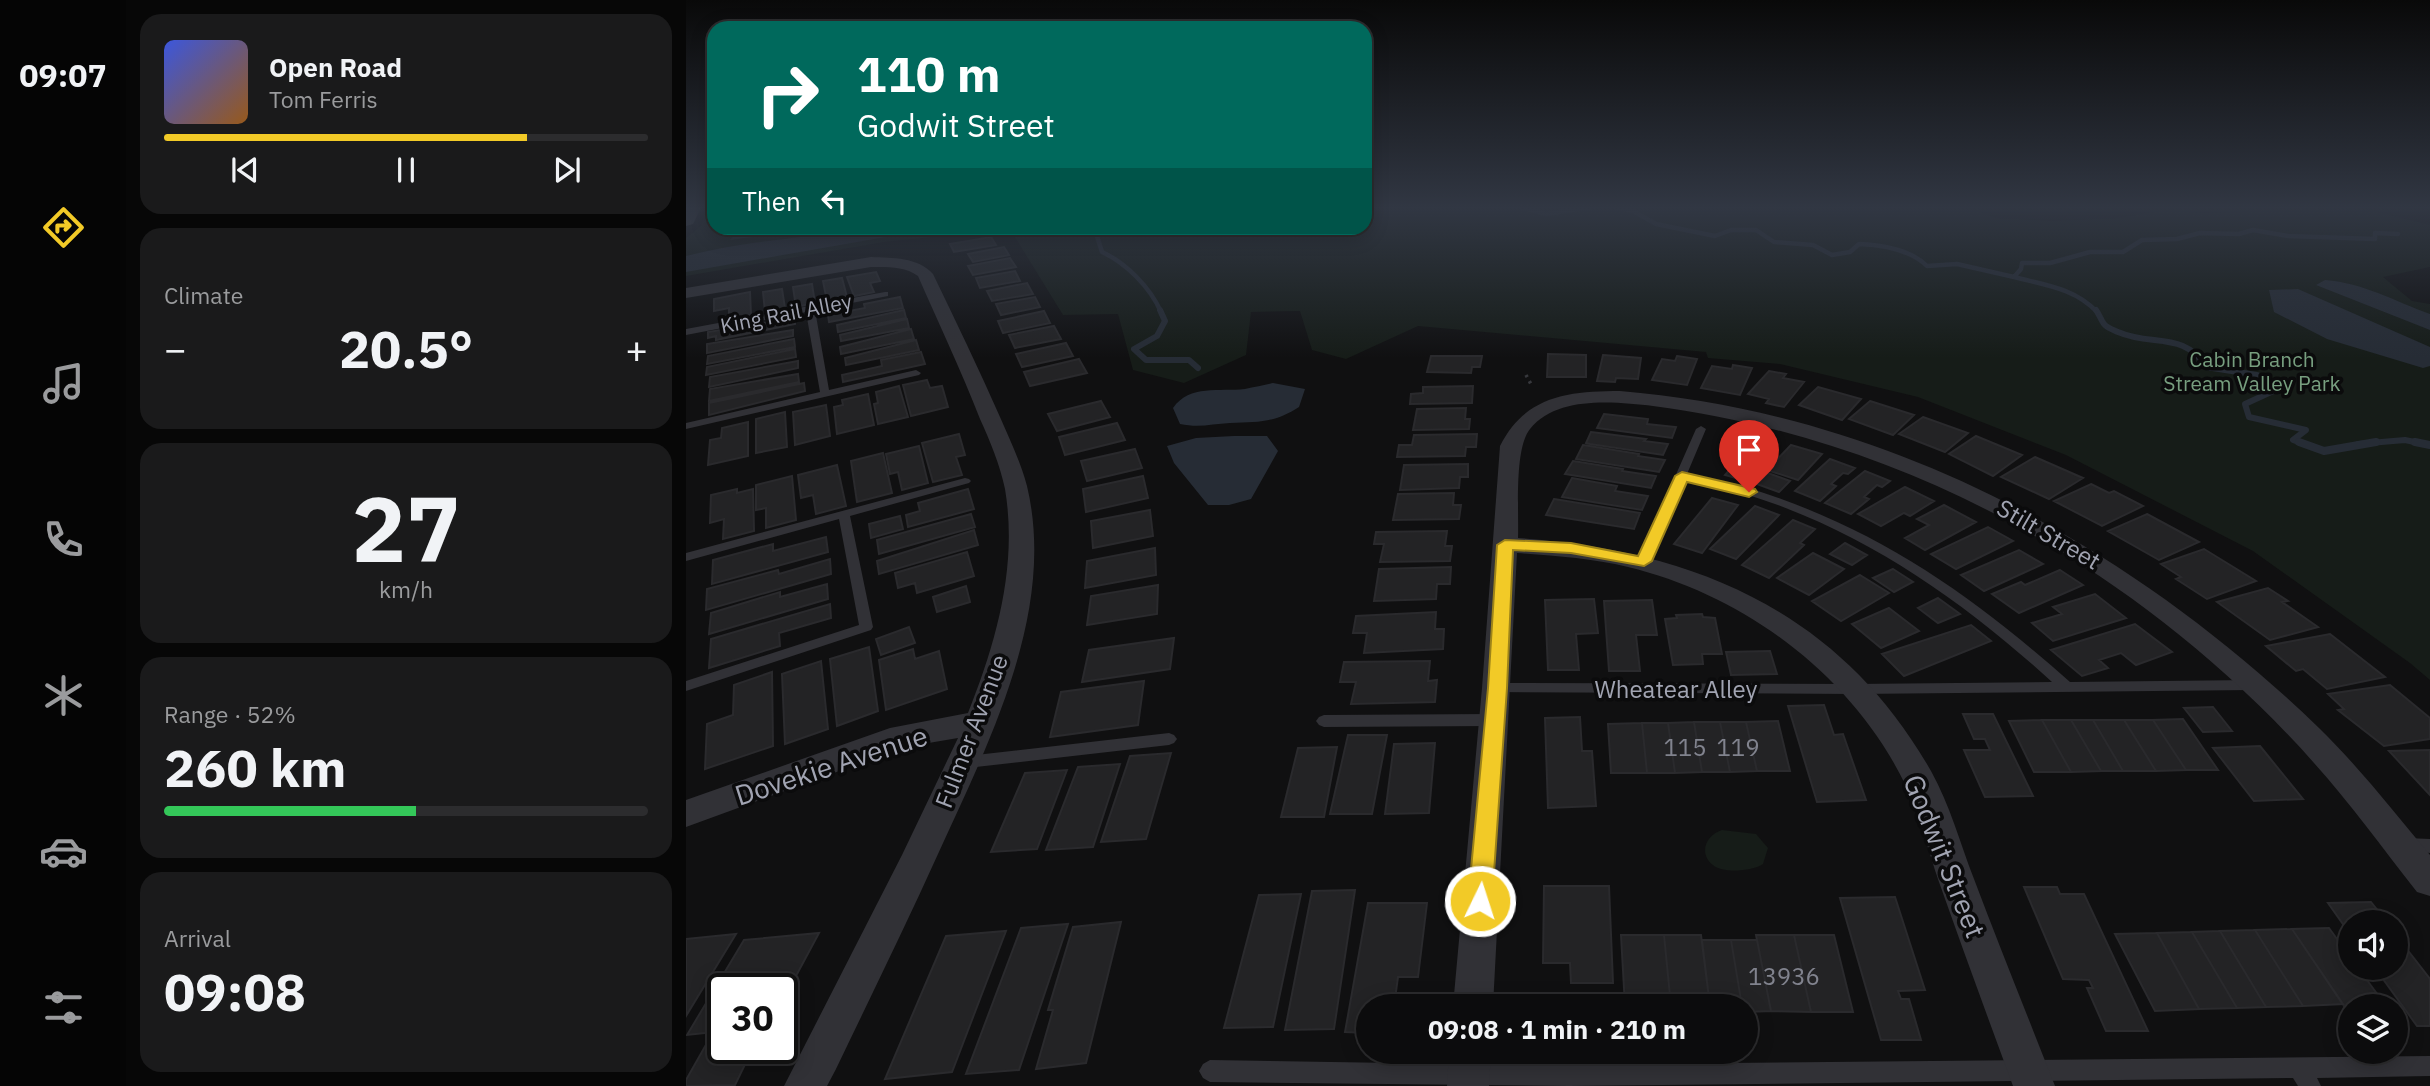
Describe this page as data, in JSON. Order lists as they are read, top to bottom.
{
  "streets": {
    "street": [
      "Stilt Street",
      "Fulmer Avenue",
      "Dovekie Avenue",
      "Godwit Street"
    ],
    "lane": ["King Rail Alley", "Wheatear Alley"]
  },
  "crossings": [
    ["Stilt Street", "Wheatear Alley"],
    ["Stilt Street", "Godwit Street"],
    ["Wheatear Alley", "Godwit Street"],
    ["Fulmer Avenue", "Dovekie Avenue"]
  ],
  "parks": ["Cabin Branch Stream Valley Park"],
  "house_numbers": ["115", "119", "13936"],
  "page": {
    "tabs": "09:07",
    "turn": ["110 m", "Godwit Street"],
    "song": ["Open Road", "Tom Ferris"],
    "then": "Then",
    "tile": [
      "Climate",
      ["27", "km/h"],
      ["Range · 52%", "260 km"],
      ["Arrival", "09:08"]
    ],
    "heat": ["−", "20.5°", "+"],
    "limit": "30",
    "trip": "09:08 · 1 min · 210 m"
  }
}
